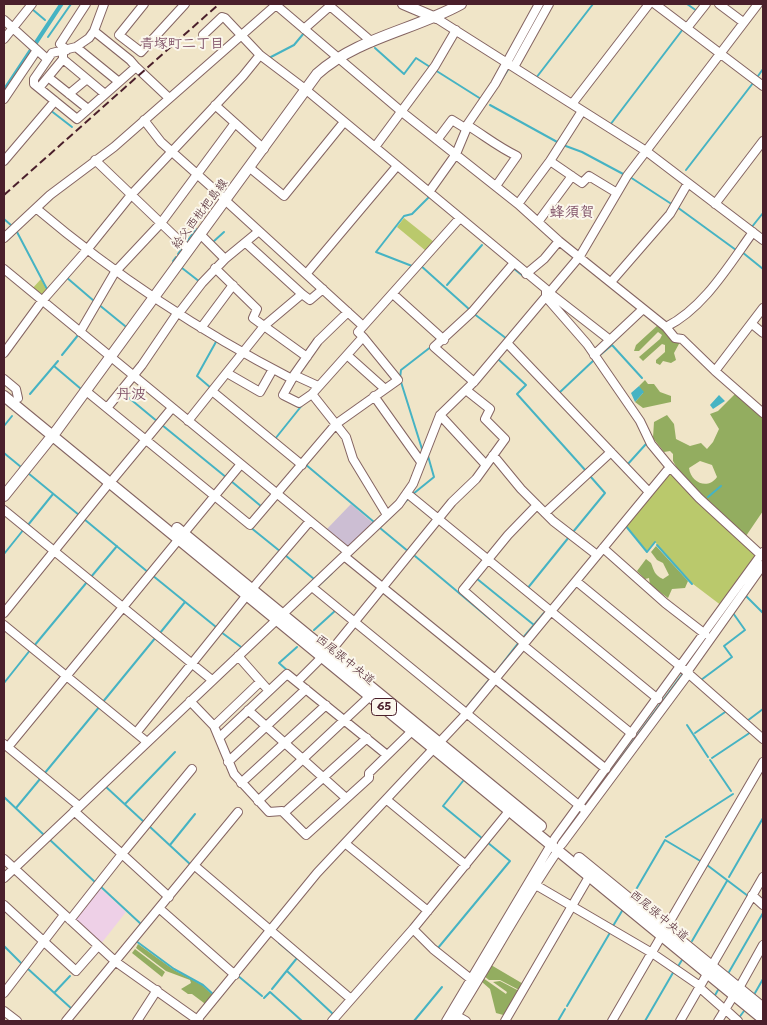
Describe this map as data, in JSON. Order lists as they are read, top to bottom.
{
  "streets": {
    "main road": ["給父西枇杷島線", "西尾張中央道", "65"]
  },
  "crossings": [
    ["給父西枇杷島線", "西尾張中央道"]
  ],
  "districts": ["青塚町二丁目", "蜂須賀", "丹波"]
}
